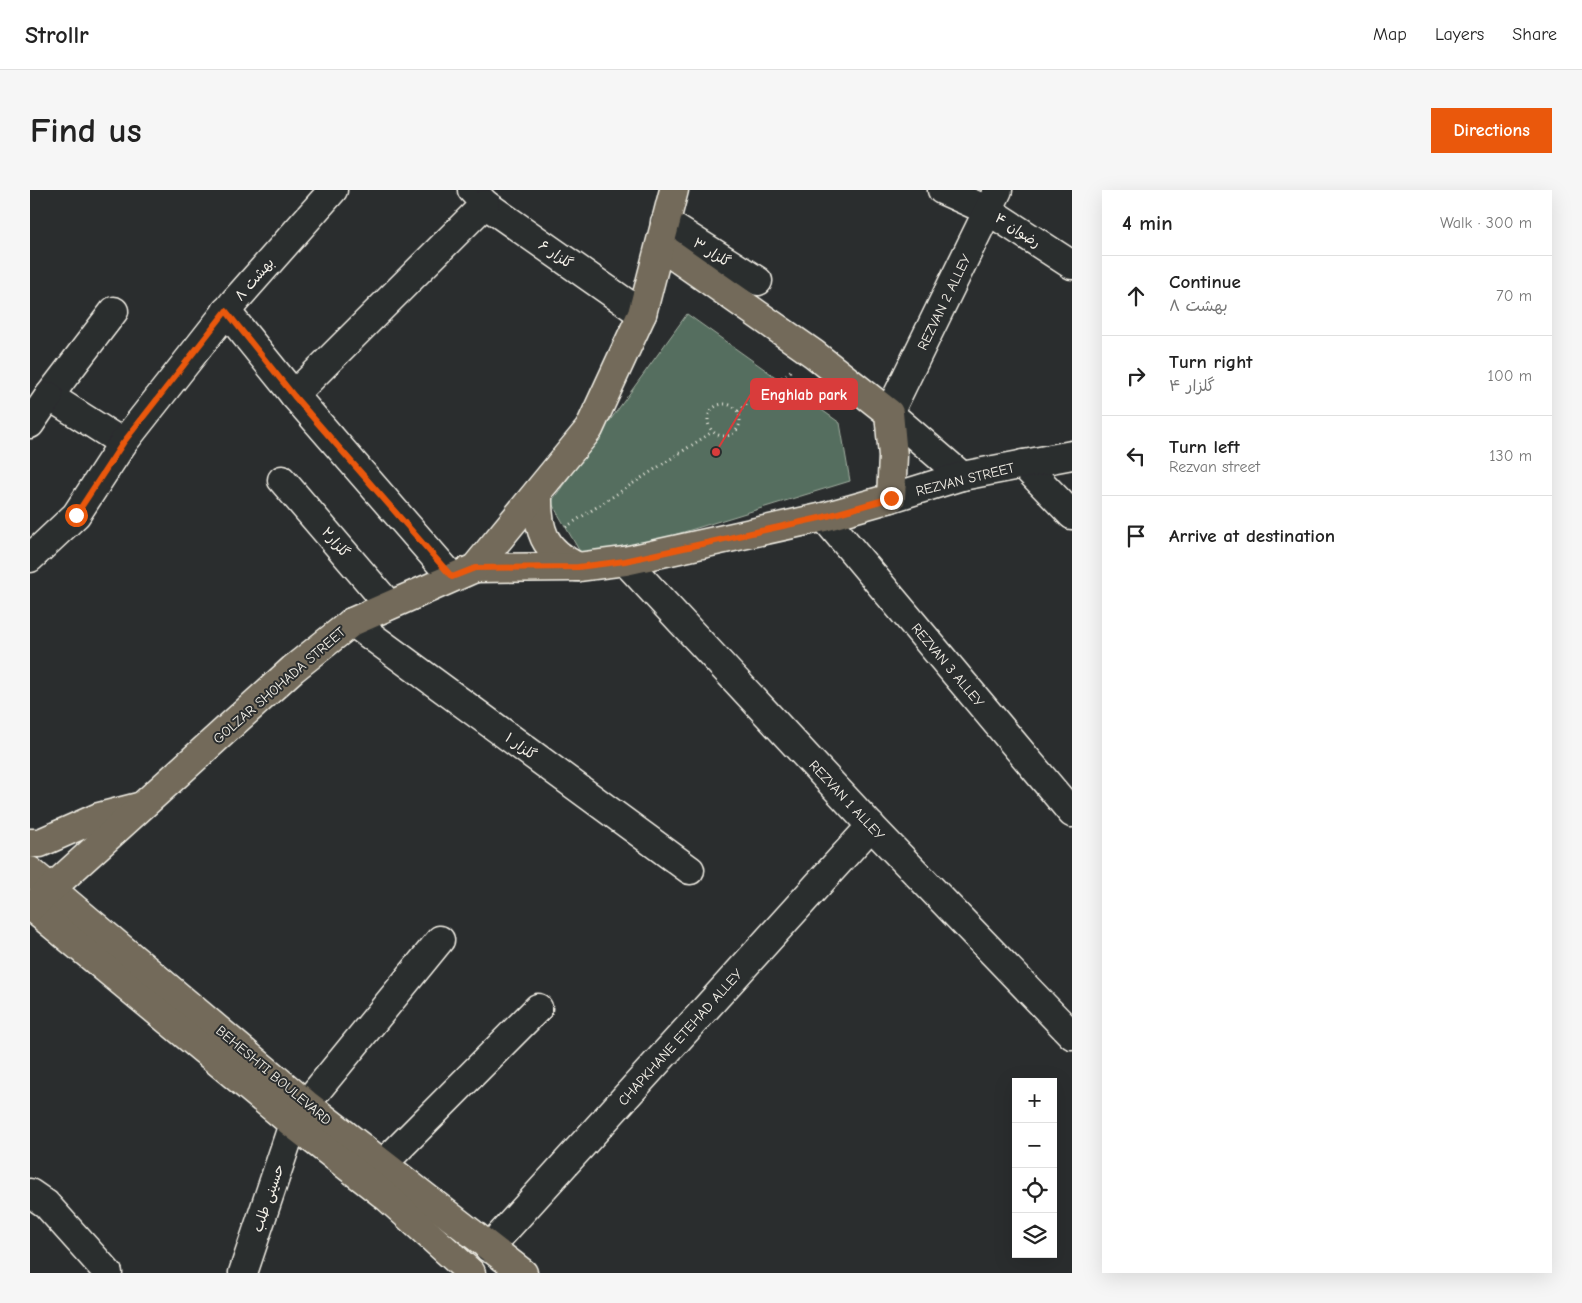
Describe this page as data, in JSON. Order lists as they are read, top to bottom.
{
  "streets": {
    "main road": ["REZVAN STREET", "GOLZAR SHOHADA STREET", "BEHESHTI BOULEVARD"],
    "street": [
      "رضوان ۴",
      "گلزار ۳",
      "گلزار ۶",
      "بهشت ۸",
      "REZVAN 2 ALLEY",
      "گلزار۲",
      "REZVAN 3 ALLEY",
      "گلزار ۱",
      "REZVAN 1 ALLEY",
      "CHAPKHANE ETEHAD ALLEY",
      "حسینی طلب"
    ]
  },
  "crossings": [
    ["رضوان ۴", "REZVAN 2 ALLEY"],
    ["گلزار ۳", "GOLZAR SHOHADA STREET"],
    ["گلزار ۶", "GOLZAR SHOHADA STREET"],
    ["REZVAN STREET", "REZVAN 3 ALLEY"],
    ["REZVAN STREET", "GOLZAR SHOHADA STREET"],
    ["REZVAN STREET", "REZVAN 1 ALLEY"],
    ["گلزار۲", "GOLZAR SHOHADA STREET"],
    ["GOLZAR SHOHADA STREET", "گلزار ۱"],
    ["GOLZAR SHOHADA STREET", "BEHESHTI BOULEVARD"],
    ["REZVAN 1 ALLEY", "CHAPKHANE ETEHAD ALLEY"],
    ["CHAPKHANE ETEHAD ALLEY", "BEHESHTI BOULEVARD"],
    ["BEHESHTI BOULEVARD", "حسینی طلب"]
  ],
  "places": ["Enghlab park"],
  "page": {
    "header": "Strollr",
    "nav": ["Map", "Layers", "Share"],
    "buttons": "Directions",
    "title": "Find us",
    "heading": ["4 min", "Walk · 300 m"],
    "list": [
      ["Continue", "بهشت ۸", "70 m"],
      ["Turn right", "گلزار ۴", "100 m"],
      ["Turn left", "Rezvan street", "130 m"],
      "Arrive at destination"
    ],
    "map_buttons": ["+", "−"]
  }
}
